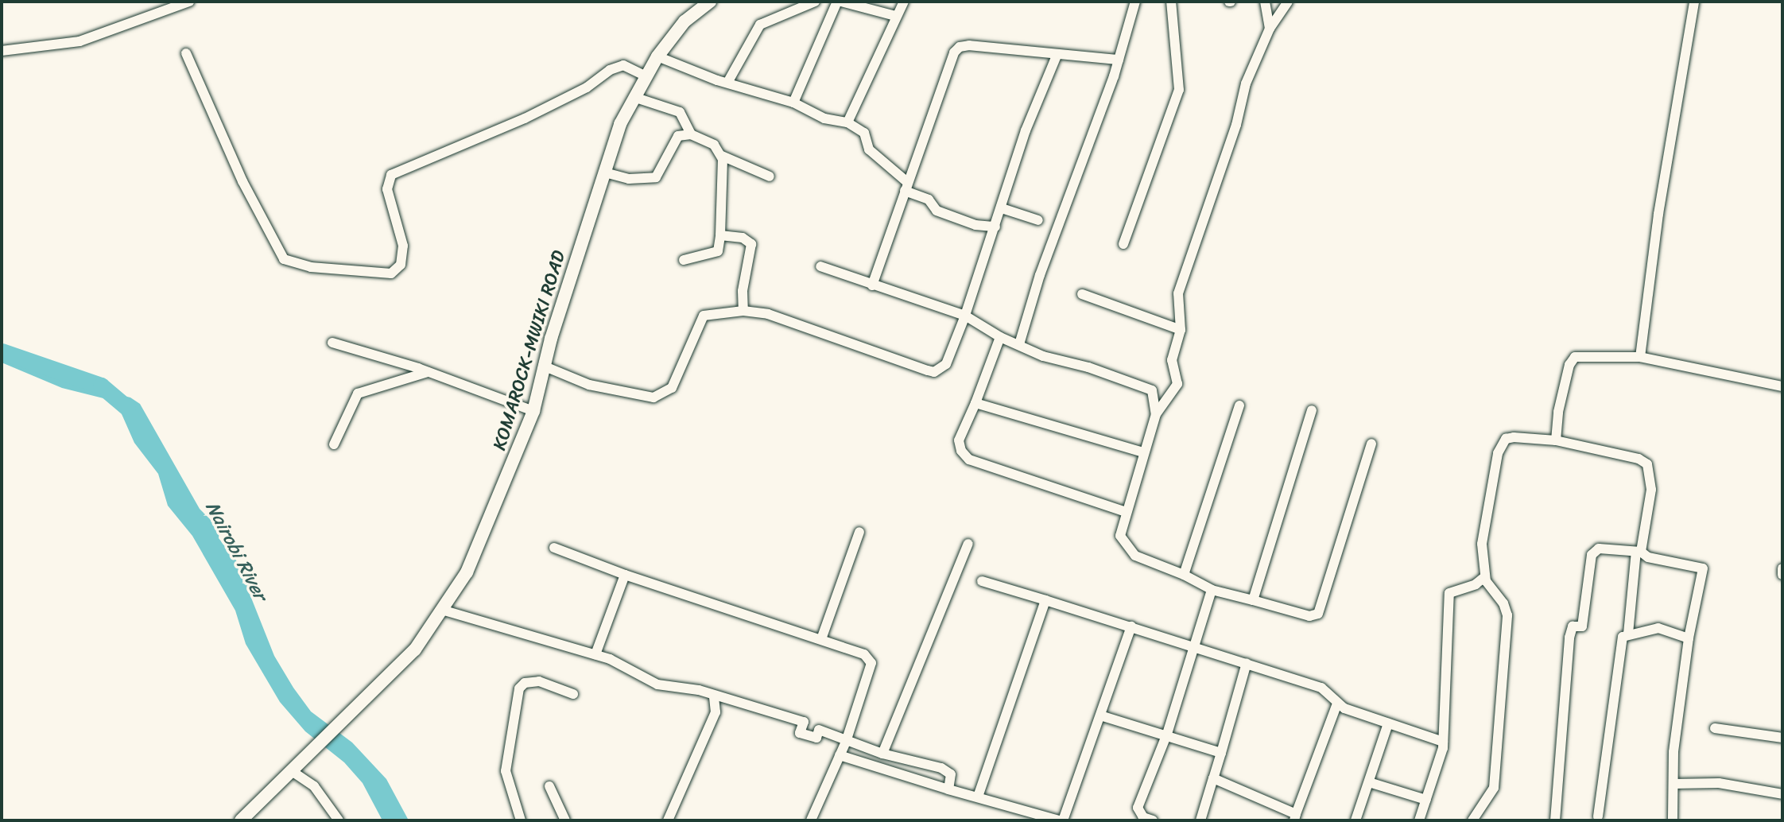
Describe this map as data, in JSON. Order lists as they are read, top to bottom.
{
  "streets": {
    "main road": ["KOMAROCK-MWIKI ROAD"]
  },
  "water": ["Nairobi River"]
}
